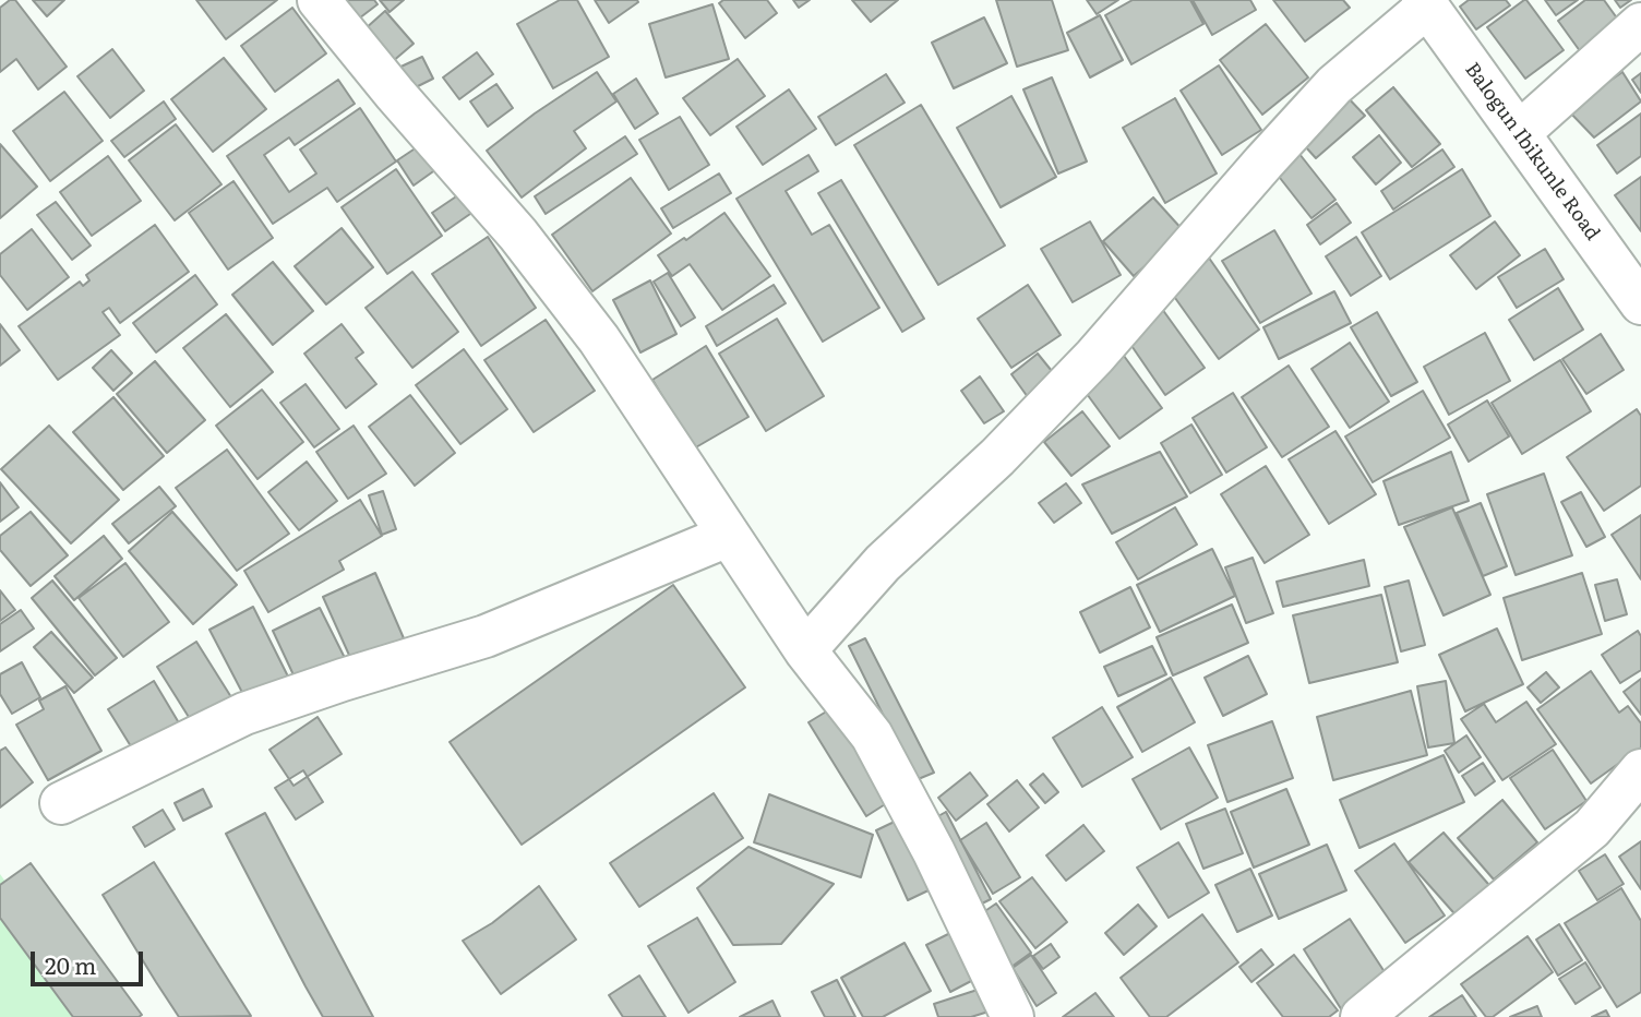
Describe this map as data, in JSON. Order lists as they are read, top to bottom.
{
  "streets": {
    "street": ["Balogun Ibikunle Road"]
  },
  "scale_bar": "20 m"
}
